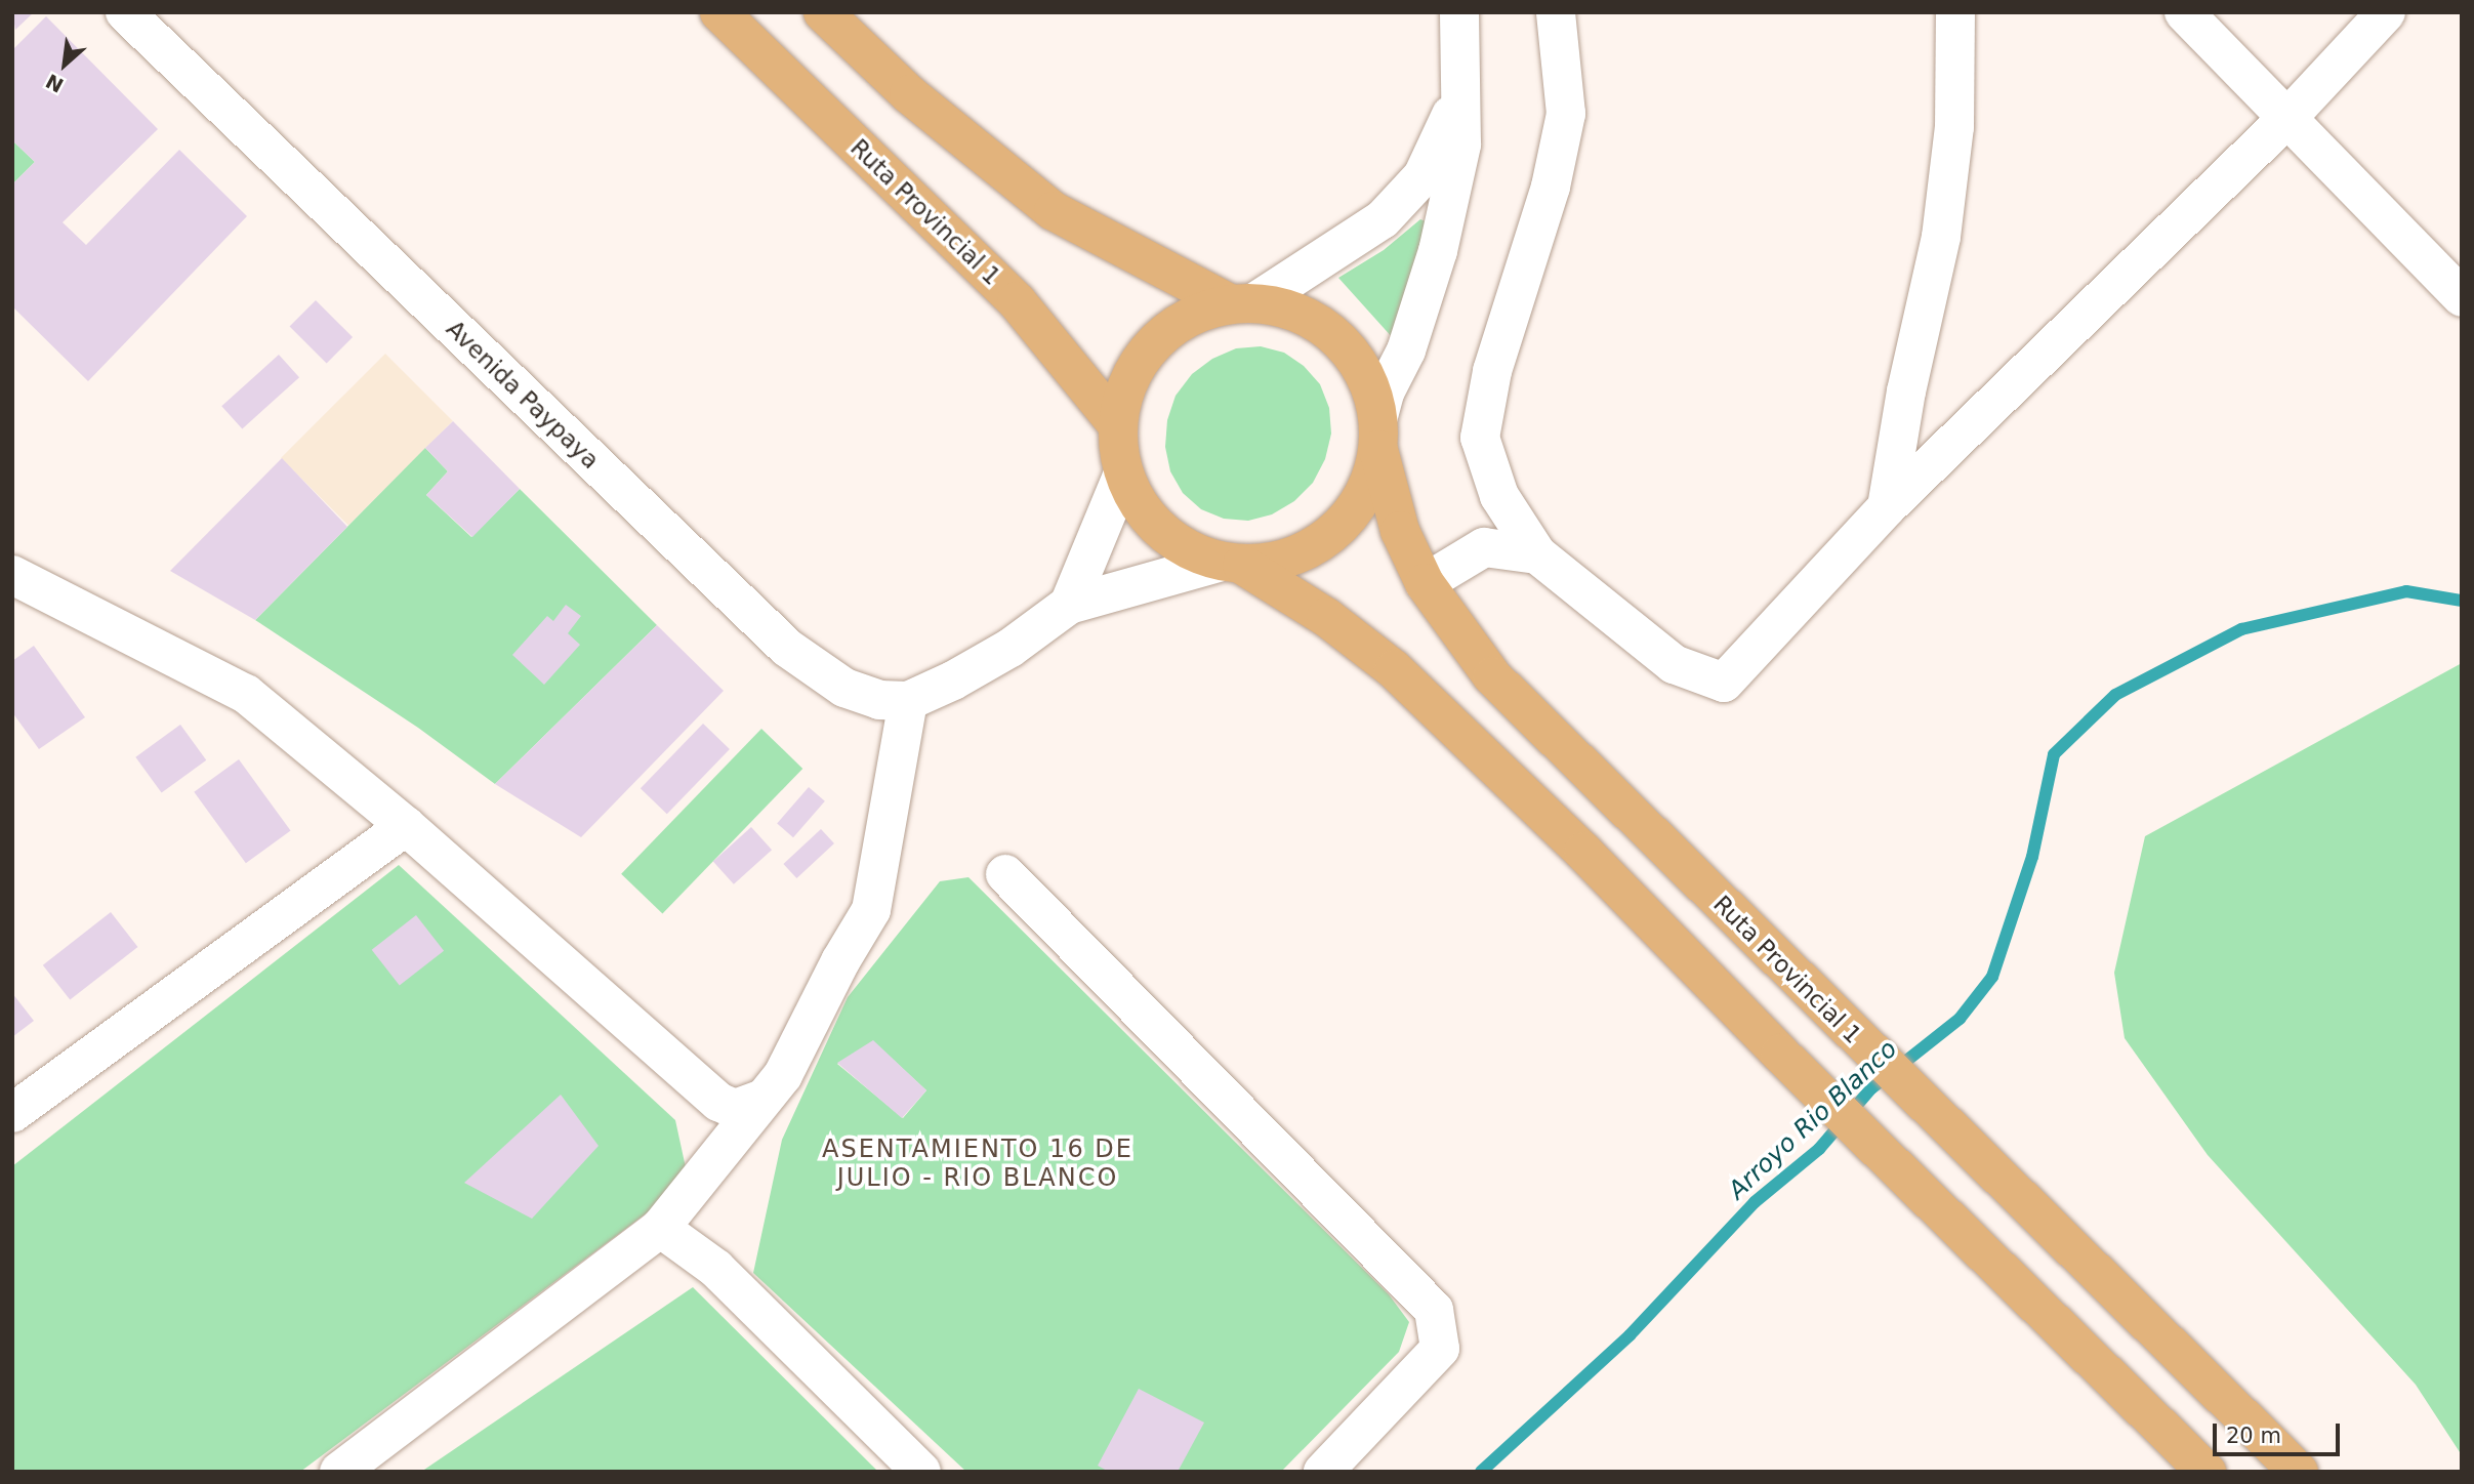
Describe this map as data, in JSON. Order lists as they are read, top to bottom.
{
  "streets": {
    "main road": ["Ruta Provincial 1"],
    "street": ["Avenida Paypaya"]
  },
  "districts": ["ASENTAMIENTO 16 DE JULIO - RIO BLANCO"],
  "water": ["Arroyo Rio Blanco"],
  "scale_bar": "20 m",
  "north": "bottom left"
}
